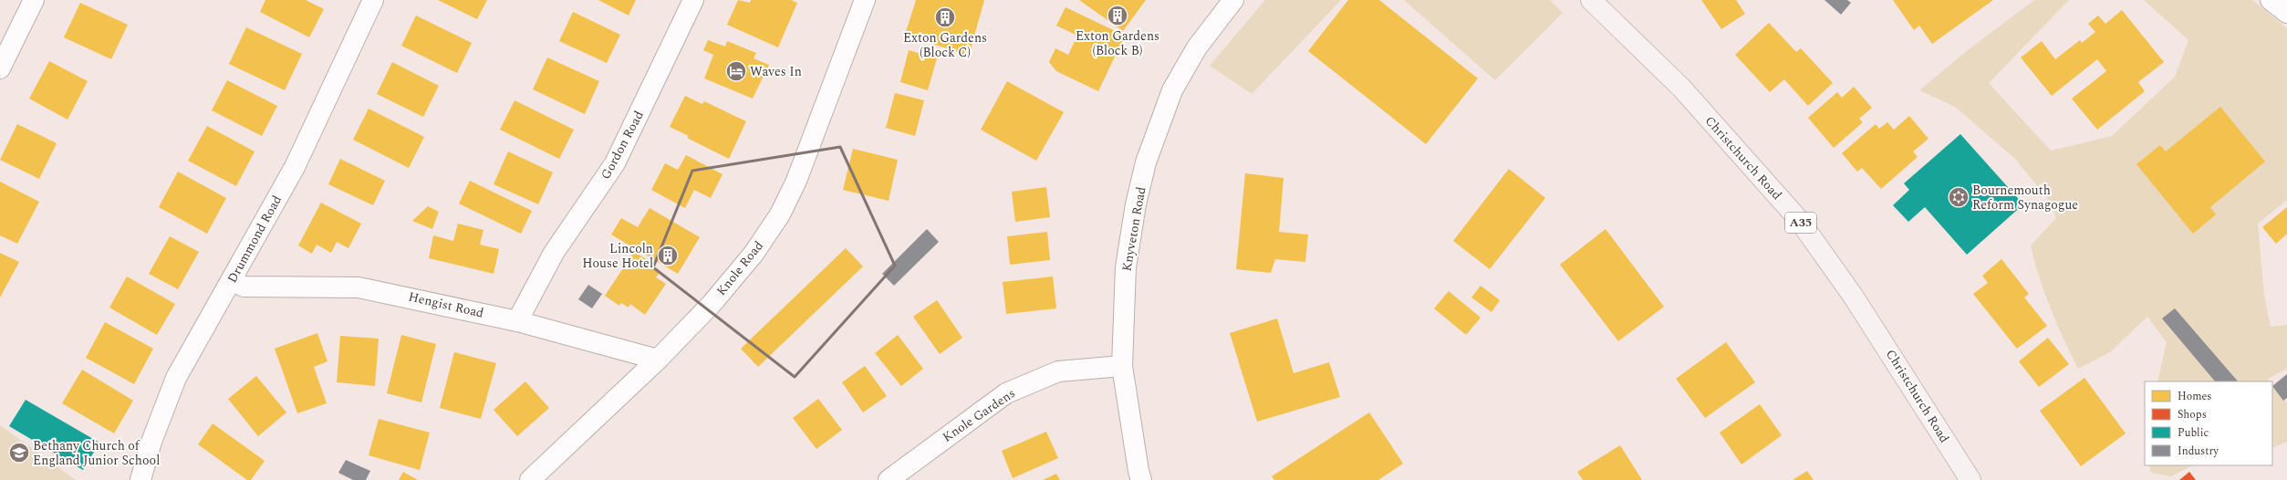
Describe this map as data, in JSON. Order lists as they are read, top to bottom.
{
  "streets": {
    "main road": ["Christchurch Road", "A35"],
    "street": [
      "Gordon Road",
      "Knyveton Road",
      "Drummond Road",
      "Knole Road",
      "Hengist Road",
      "Knole Gardens"
    ]
  },
  "crossings": [
    ["Gordon Road", "Hengist Road"],
    ["Knyveton Road", "Knole Gardens"],
    ["Drummond Road", "Hengist Road"],
    ["Knole Road", "Hengist Road"]
  ],
  "places": {
    "building": ["Exton Gardens (Block B)", "Exton Gardens (Block C)", "Lincoln House Hotel"],
    "hotel": ["Waves In"],
    "synagogue": ["Bournemouth Reform Synagogue"],
    "school or university": ["Bethany Church of England Junior School"]
  },
  "legend": [
    "Homes",
    "Shops",
    "Public",
    "Industry"
  ]
}
